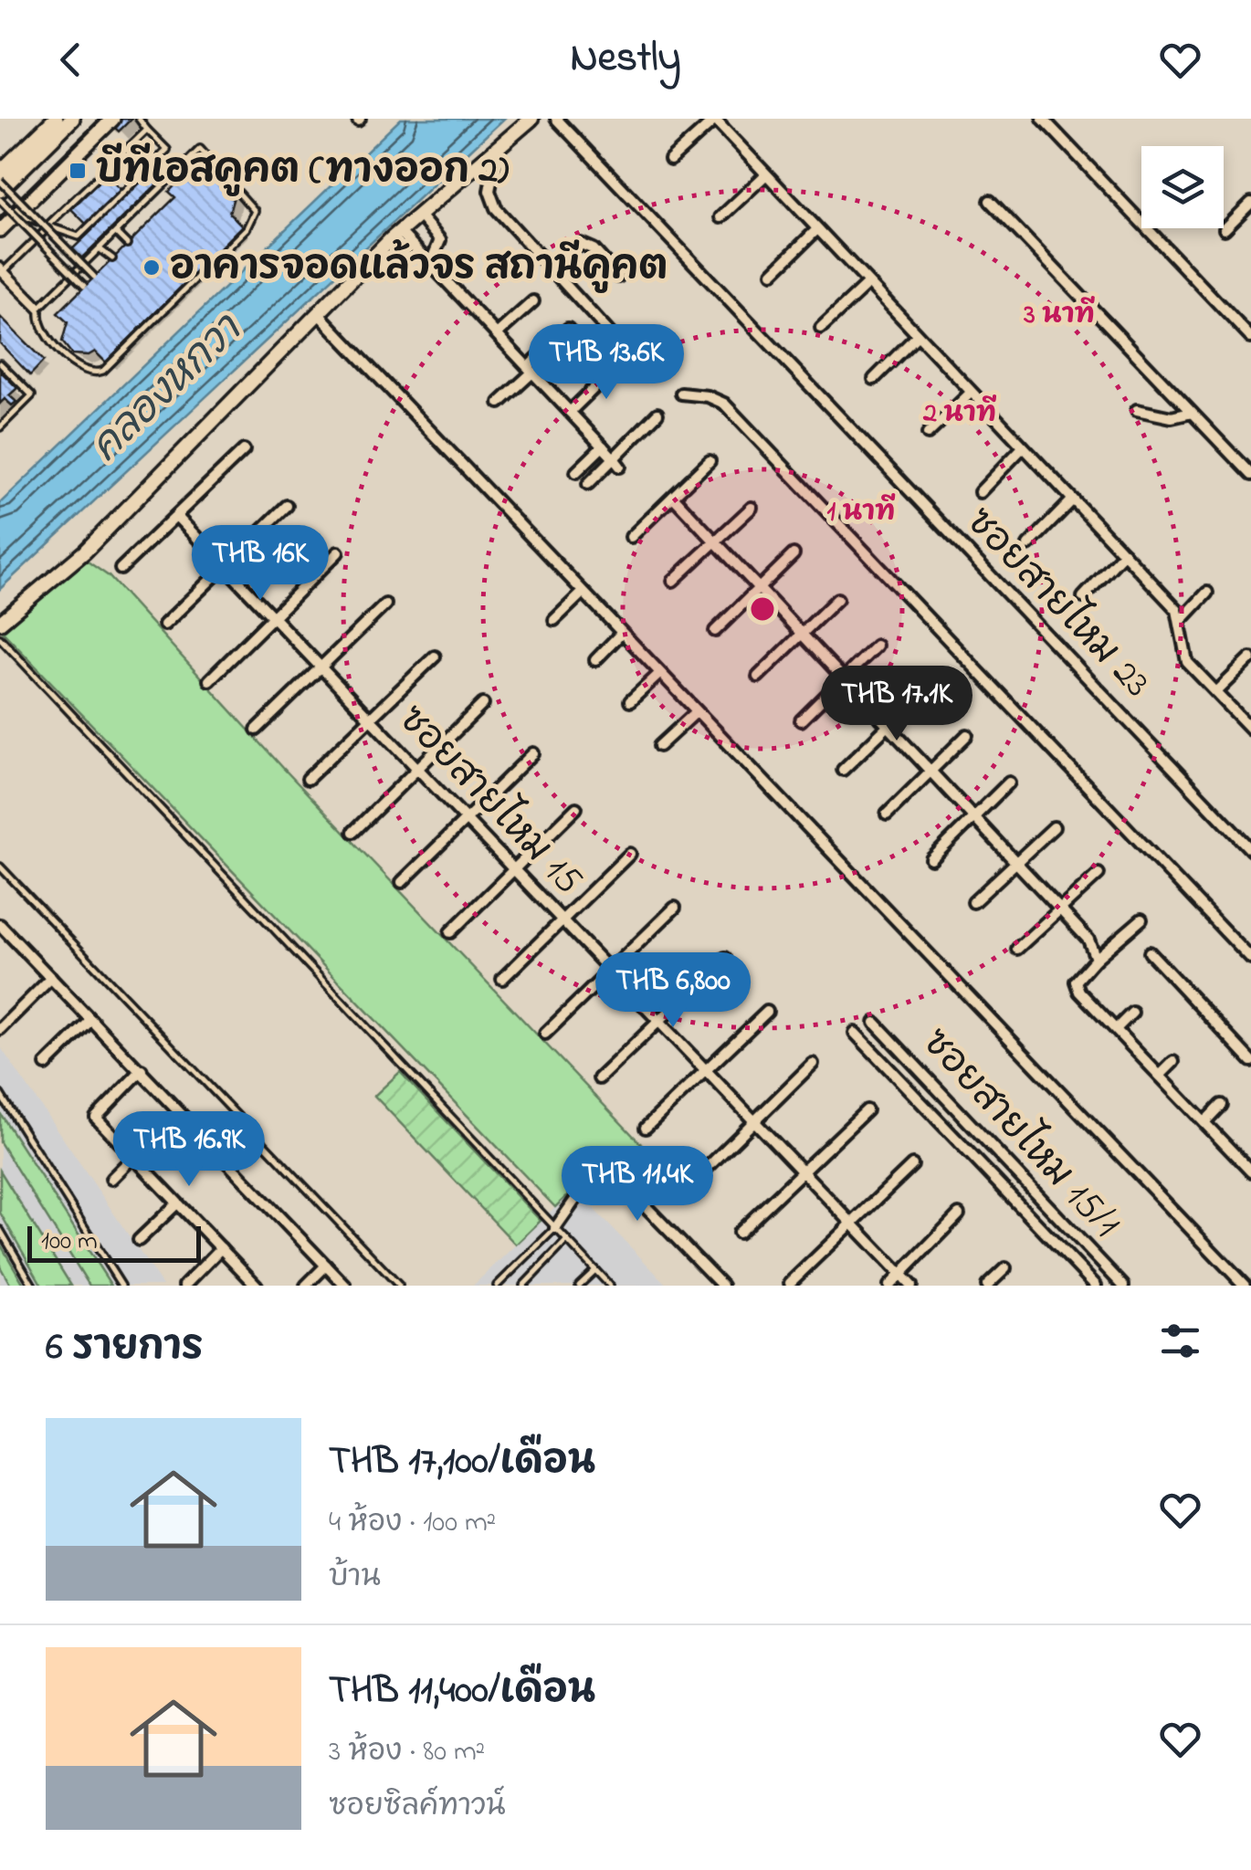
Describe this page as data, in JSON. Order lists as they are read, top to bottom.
{
  "streets": {
    "street": ["ซอยสายไหม 23", "ซอยสายไหม 15", "ซอยสายไหม 15/1"]
  },
  "water": ["คลองหกวา"],
  "places": {
    "transit": ["บีทีเอสคูคต (ทางออก 2)"],
    "other": ["อาคารจอดแล้วจร สถานีคูคต"]
  },
  "scale_bar": "100 m",
  "page": {
    "header": "Nestly",
    "price": [
      "THB 13.6K",
      "THB 16K",
      "THB 17.1K",
      "THB 6,800",
      "THB 16.9K",
      "THB 11.4K"
    ],
    "scale": "100 m",
    "heading": "6 รายการ",
    "list": [
      {
        "name": "THB 17,100/เดือน",
        "note": "4 ห้อง · 100 m² · บ้าน"
      },
      {
        "name": "THB 11,400/เดือน",
        "note": "3 ห้อง · 80 m² · ซอยซิลค์ทาวน์"
      }
    ]
  },
  "rings": ["3 นาที", "2 นาที", "1 นาที"]
}
